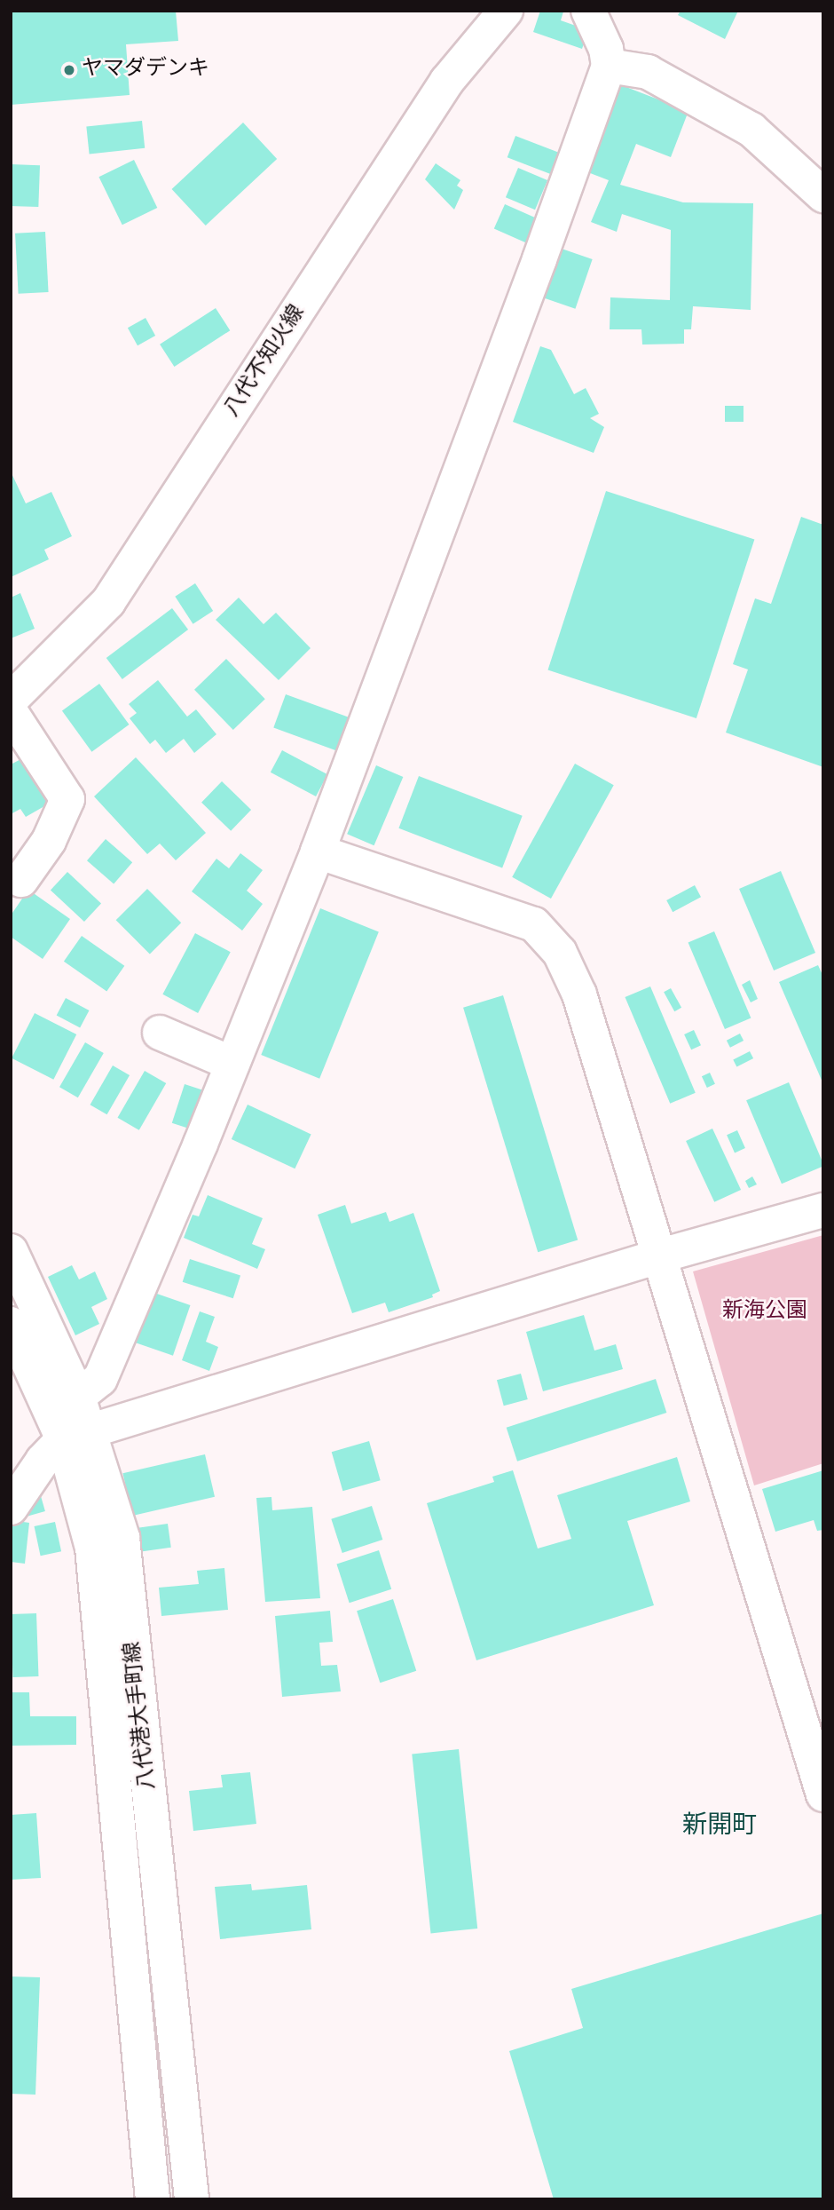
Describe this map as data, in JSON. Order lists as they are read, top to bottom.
{
  "streets": {
    "street": ["八代不知火線", "八代港大手町線"]
  },
  "districts": ["新開町"],
  "parks": ["新海公園"],
  "places": ["ヤマダデンキ"]
}
